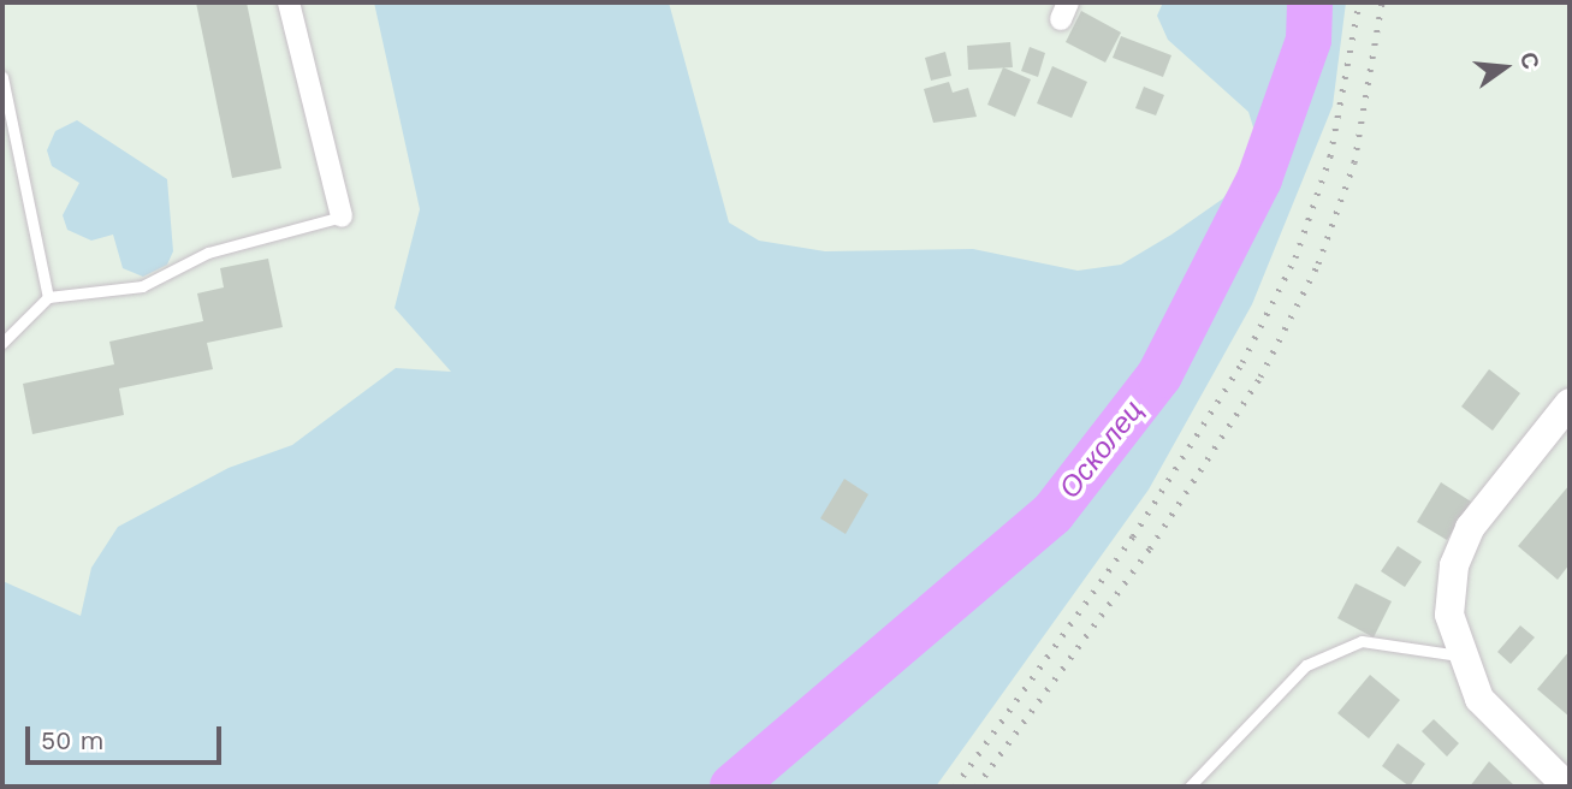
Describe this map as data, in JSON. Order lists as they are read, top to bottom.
{
  "water": ["Осколец"],
  "scale_bar": "50 m",
  "north": "right"
}
